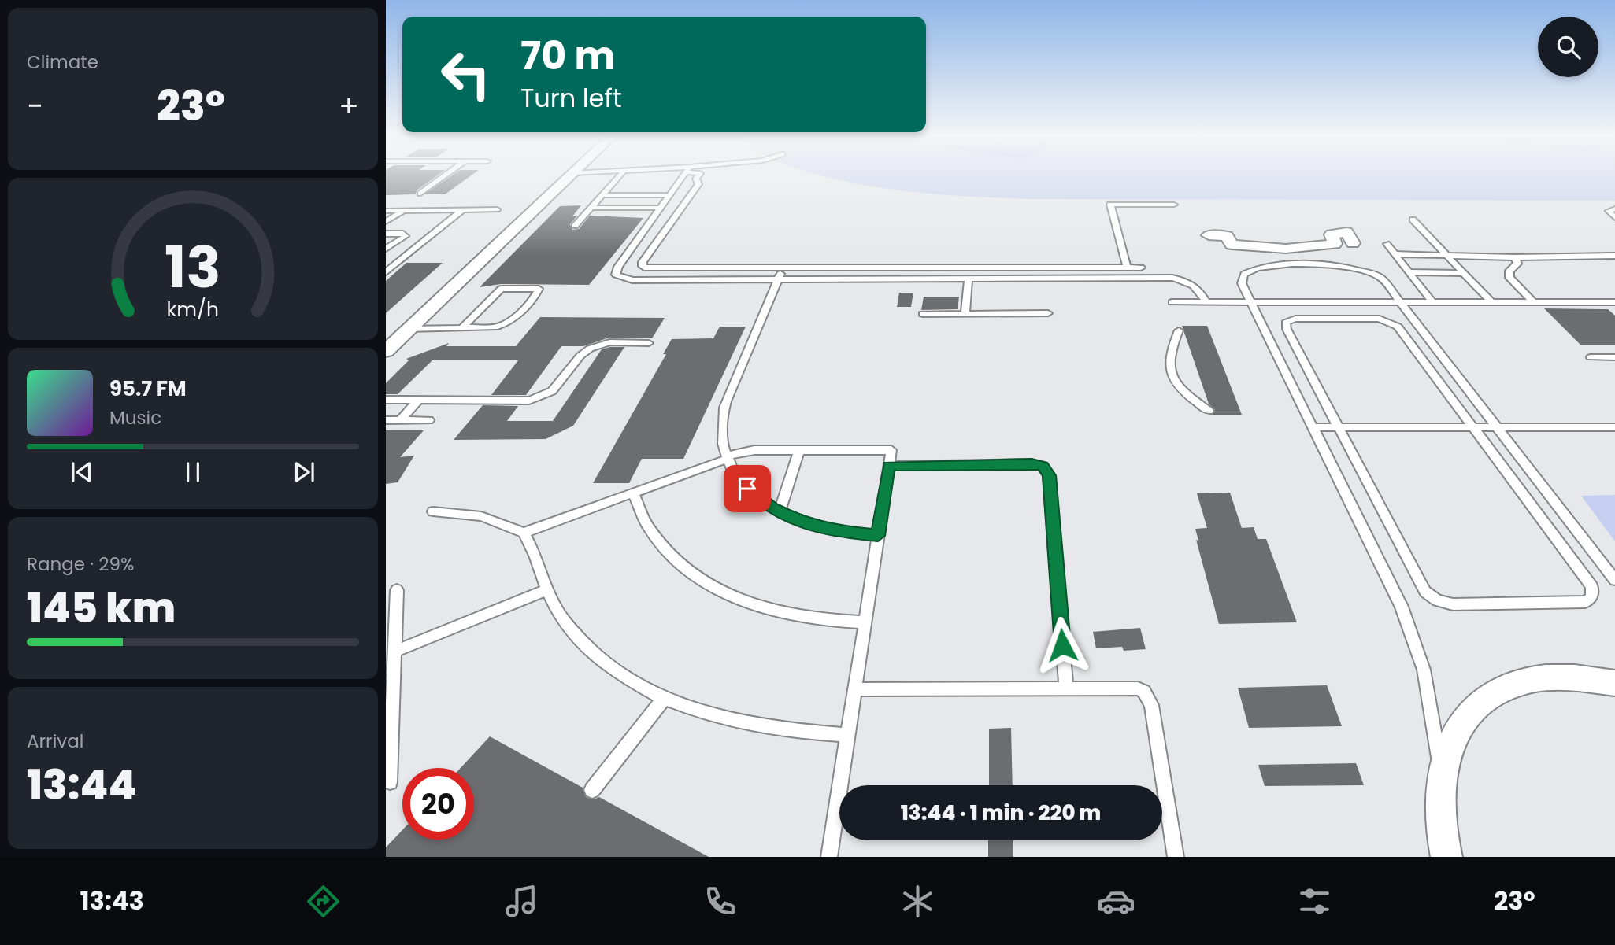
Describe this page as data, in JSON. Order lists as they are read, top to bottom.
{
  "page": {
    "tile": [
      "Climate",
      ["Range · 29%", "145 km"],
      ["Arrival", "13:44"]
    ],
    "turn": ["70 m", "Turn left"],
    "heat": ["−", "23°", "+"],
    "song": ["95.7 FM", "Music"],
    "limit": "20",
    "trip": "13:44 · 1 min · 220 m",
    "tabs": ["13:43", "23°"],
    "gauge": ["13", "km/h"]
  }
}
